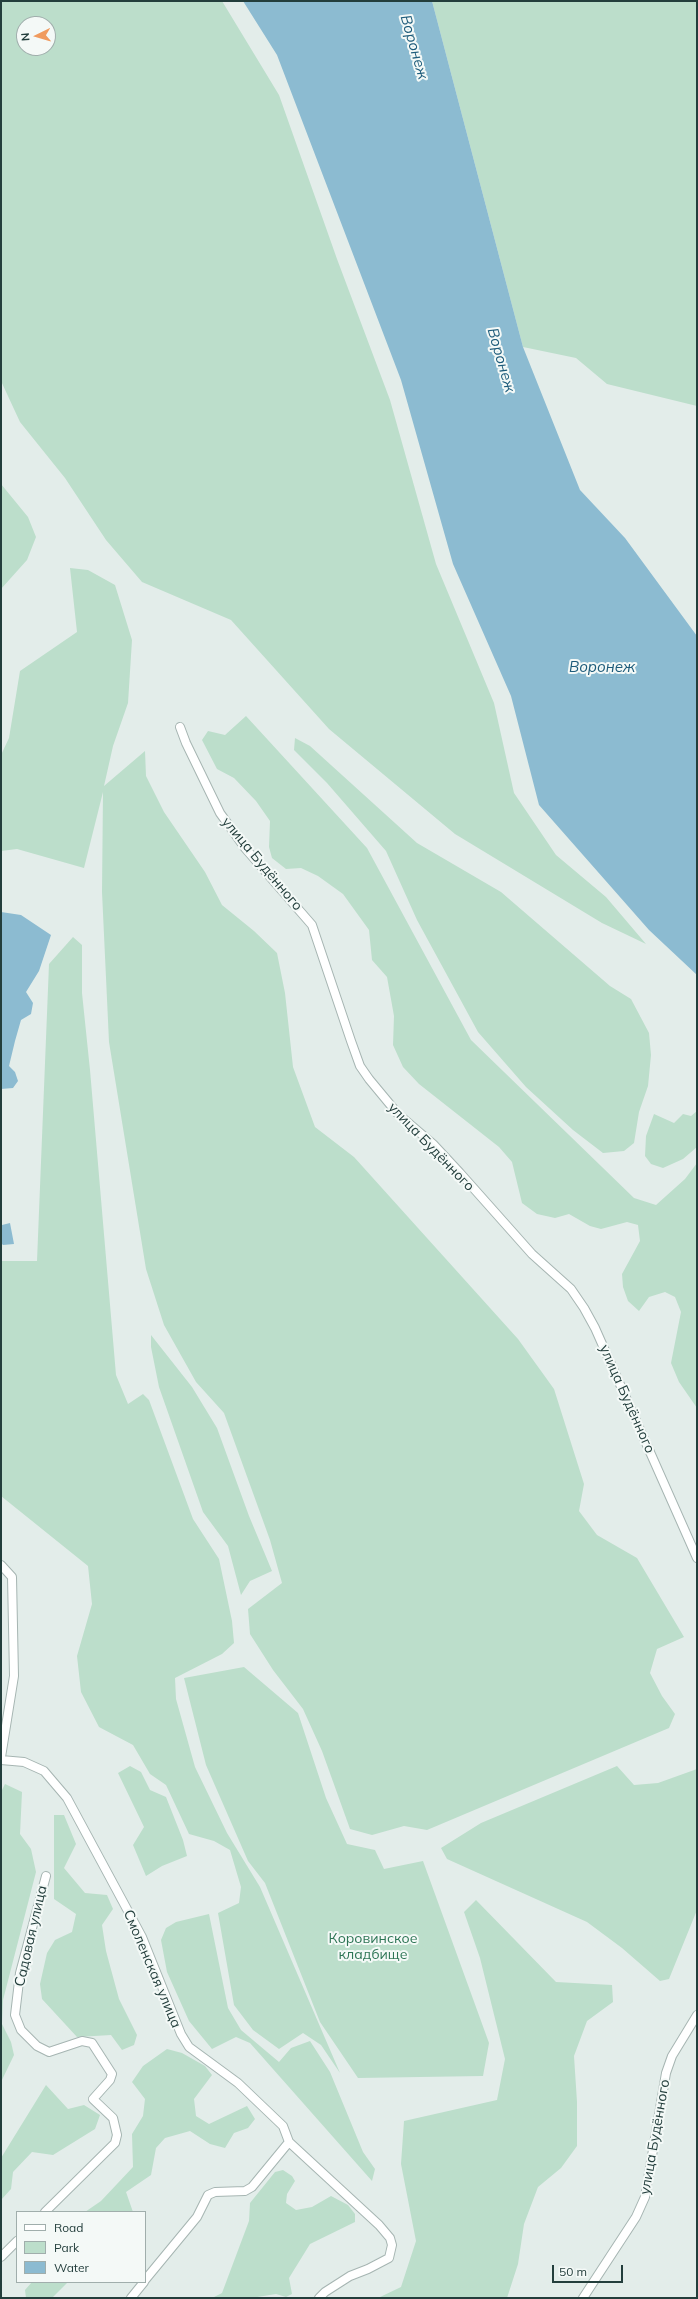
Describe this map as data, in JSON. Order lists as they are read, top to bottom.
{
  "streets": {
    "street": ["улица Будённого", "Садовая улица", "Смоленская улица"]
  },
  "water": ["Воронеж"],
  "parks": ["Коровинское кладбище"],
  "legend": ["Road", "Park", "Water"],
  "scale_bar": "50 m",
  "north": "left"
}
